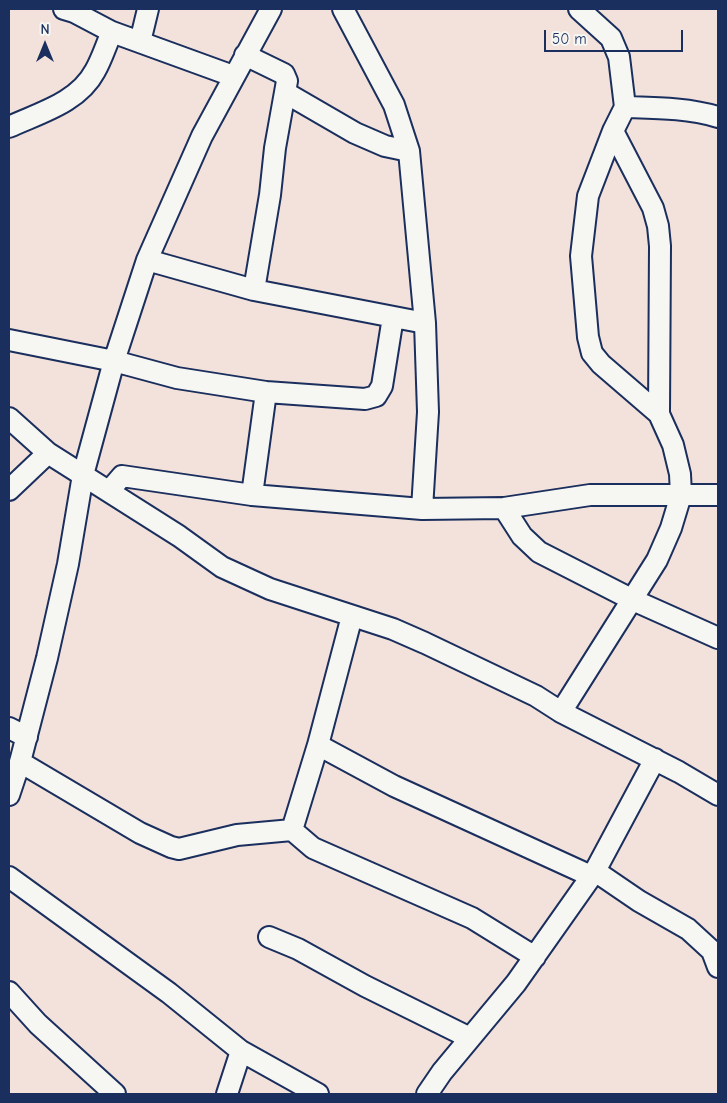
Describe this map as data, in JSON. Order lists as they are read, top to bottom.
{
  "scale_bar": "50 m",
  "north": "top"
}
